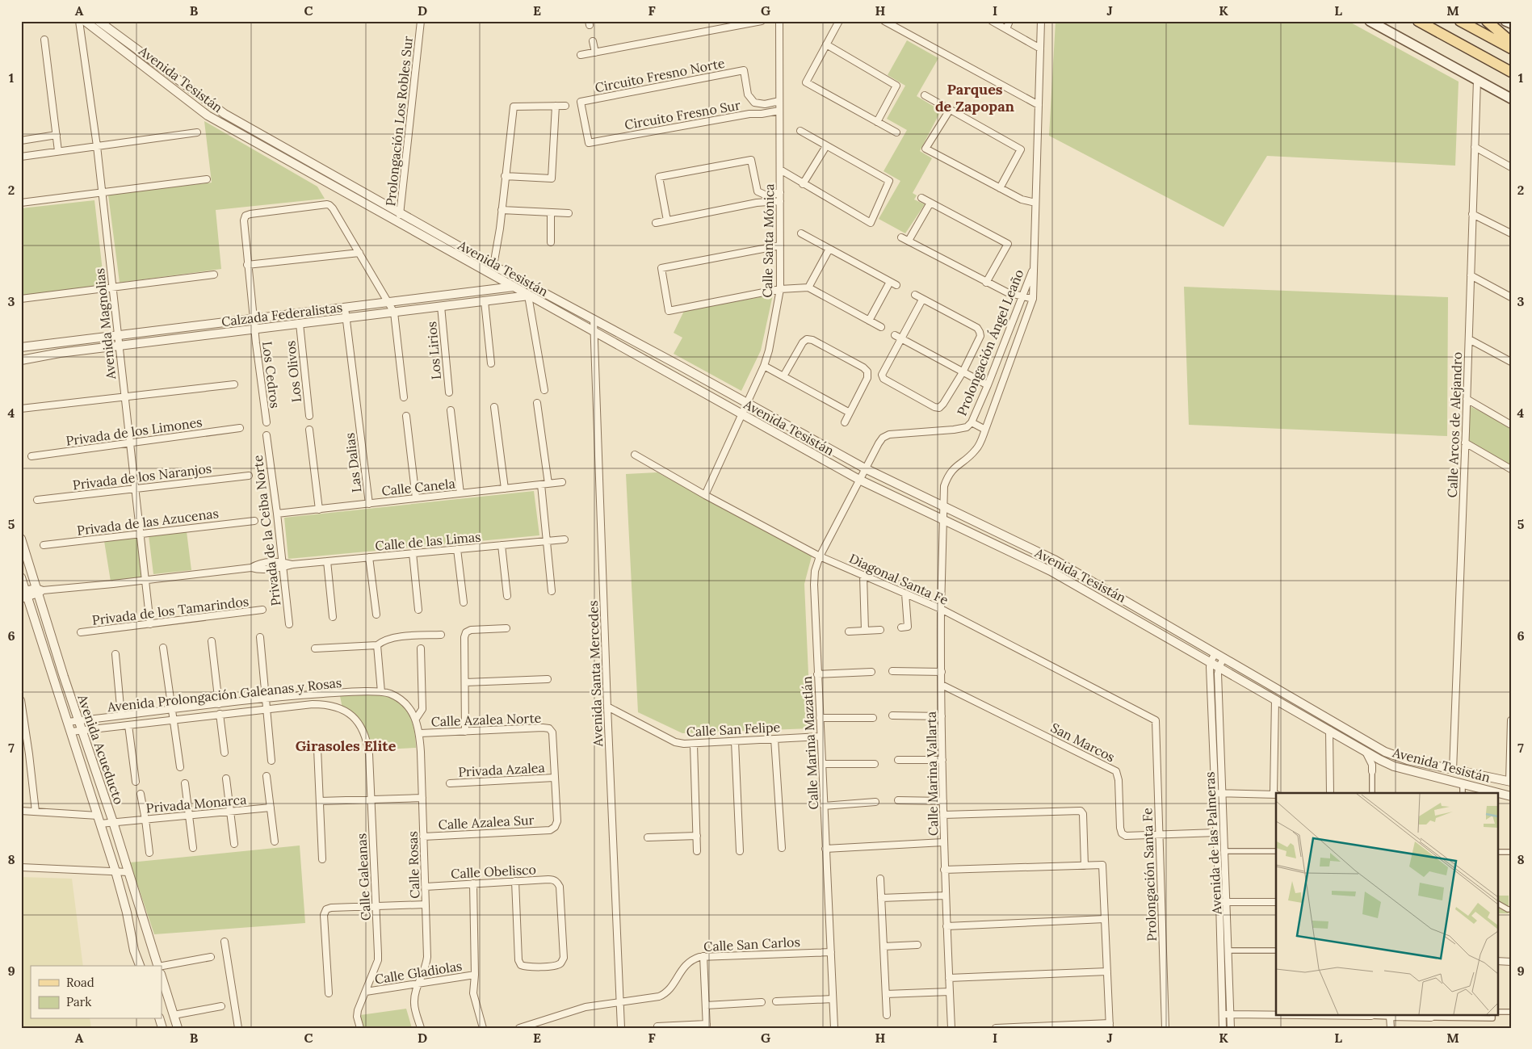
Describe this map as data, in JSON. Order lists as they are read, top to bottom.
{
  "streets": {
    "street": [
      "Circuito Fresno Norte",
      "Avenida Tesistán",
      "Circuito Fresno Sur",
      "Prolongación Los Robles Sur",
      "Calle Santa Mónica",
      "Calzada Federalistas",
      "Avenida Magnolias",
      "Prolongación Ángel Leaño",
      "Los Lirios",
      "Los Olivos",
      "Los Cedros",
      "Calle Arcos de Alejandro",
      "Privada de los Limones",
      "Las Dalias",
      "Privada de los Naranjos",
      "Calle Canela",
      "Privada de las Azucenas",
      "Privada de la Ceiba Norte",
      "Calle de las Limas",
      "Diagonal Santa Fe",
      "Privada de los Tamarindos",
      "Avenida Santa Mercedes",
      "Avenida Prolongación Galeanas y Rosas",
      "Calle Azalea Norte",
      "Calle San Felipe",
      "San Marcos",
      "Calle Marina Mazatlán",
      "Avenida Acueducto",
      "Privada Azalea",
      "Calle Marina Vallarta",
      "Privada Monarca",
      "Calle Azalea Sur",
      "Avenida de las Palmeras",
      "Calle Rosas",
      "Calle Obelisco",
      "Prolongación Santa Fe",
      "Calle Galeanas",
      "Calle San Carlos",
      "Calle Gladiolas"
    ]
  },
  "crossings": [
    ["Circuito Fresno Norte", "Circuito Fresno Sur"],
    ["Circuito Fresno Norte", "Calle Santa Mónica"],
    ["Avenida Tesistán", "Prolongación Los Robles Sur"],
    ["Avenida Tesistán", "Calle Santa Mónica"],
    ["Avenida Tesistán", "Calzada Federalistas"],
    ["Avenida Tesistán", "Prolongación Ángel Leaño"],
    ["Avenida Tesistán", "Calle Arcos de Alejandro"],
    ["Avenida Tesistán", "Avenida Santa Mercedes"],
    ["Avenida Tesistán", "Calle Marina Mazatlán"],
    ["Avenida Tesistán", "Calle Marina Vallarta"],
    ["Avenida Tesistán", "Avenida de las Palmeras"],
    ["Circuito Fresno Sur", "Calle Santa Mónica"],
    ["Calle Santa Mónica", "Diagonal Santa Fe"],
    ["Calzada Federalistas", "Avenida Magnolias"],
    ["Calzada Federalistas", "Los Lirios"],
    ["Calzada Federalistas", "Los Olivos"],
    ["Calzada Federalistas", "Los Cedros"],
    ["Calzada Federalistas", "Las Dalias"],
    ["Avenida Magnolias", "Privada de los Limones"],
    ["Avenida Magnolias", "Privada de los Naranjos"],
    ["Avenida Magnolias", "Privada de las Azucenas"],
    ["Avenida Magnolias", "Calle de las Limas"],
    ["Avenida Magnolias", "Privada de los Tamarindos"],
    ["Prolongación Ángel Leaño", "Calle Marina Mazatlán"],
    ["Prolongación Ángel Leaño", "Calle Marina Vallarta"],
    ["Las Dalias", "Calle Canela"],
    ["Calle Canela", "Privada de la Ceiba Norte"],
    ["Privada de la Ceiba Norte", "Calle de las Limas"],
    ["Calle de las Limas", "Avenida Acueducto"],
    ["Diagonal Santa Fe", "Calle Marina Mazatlán"],
    ["Diagonal Santa Fe", "Calle Marina Vallarta"],
    ["Diagonal Santa Fe", "Prolongación Santa Fe"],
    ["Avenida Santa Mercedes", "Calle San Felipe"],
    ["Avenida Santa Mercedes", "Calle San Carlos"],
    ["Avenida Prolongación Galeanas y Rosas", "Avenida Acueducto"],
    ["Avenida Prolongación Galeanas y Rosas", "Calle Rosas"],
    ["Avenida Prolongación Galeanas y Rosas", "Calle Galeanas"],
    ["Calle Azalea Norte", "Privada Azalea"],
    ["Calle Azalea Norte", "Calle Azalea Sur"],
    ["Calle Azalea Norte", "Calle Rosas"],
    ["Calle San Felipe", "Calle Marina Mazatlán"],
    ["San Marcos", "Calle Marina Vallarta"],
    ["San Marcos", "Avenida de las Palmeras"],
    ["San Marcos", "Prolongación Santa Fe"],
    ["Calle Marina Mazatlán", "Calle San Carlos"],
    ["Avenida Acueducto", "Privada Monarca"],
    ["Privada Azalea", "Calle Azalea Sur"],
    ["Calle Azalea Sur", "Calle Rosas"],
    ["Calle Rosas", "Calle Obelisco"],
    ["Calle Rosas", "Calle Gladiolas"],
    ["Calle Galeanas", "Calle Gladiolas"]
  ],
  "districts": ["Parques de Zapopan", "Girasoles Elite"],
  "legend": ["Road", "Park"],
  "grid": {
    "columns": [
      "A",
      "B",
      "C",
      "D",
      "E",
      "F",
      "G",
      "H",
      "I",
      "J",
      "K",
      "L",
      "M"
    ],
    "rows": [
      "1",
      "2",
      "3",
      "4",
      "5",
      "6",
      "7",
      "8",
      "9"
    ]
  }
}
